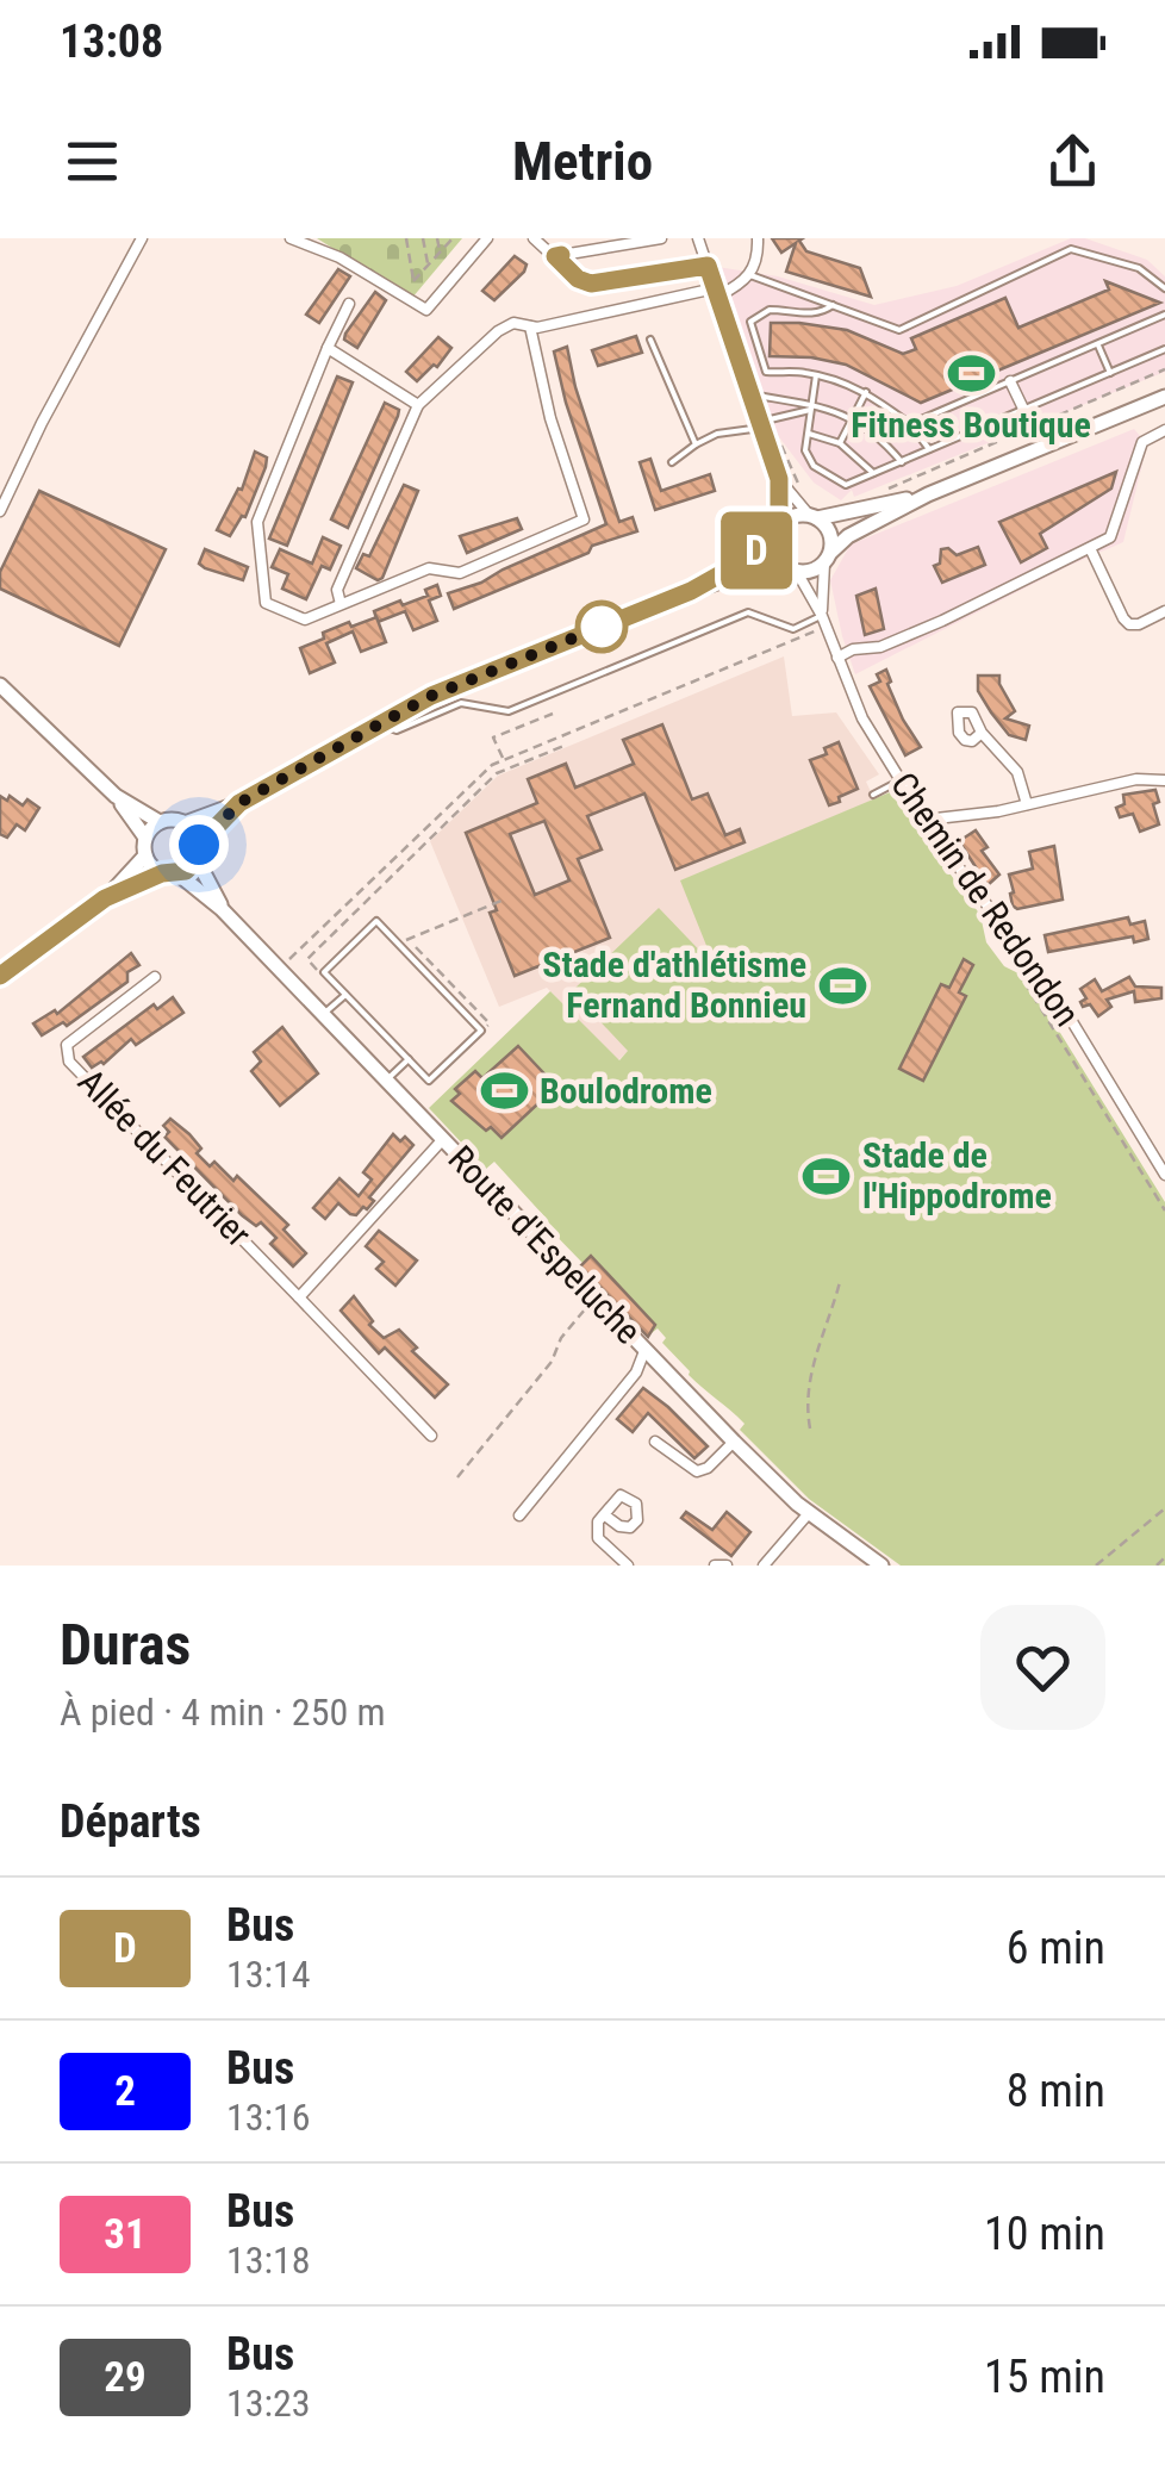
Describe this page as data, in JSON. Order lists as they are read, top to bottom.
{
  "streets": {
    "main road": ["Route d'Espeluche"],
    "street": ["Chemin de Redondon", "Allée du Feutrier"]
  },
  "places": {
    "sports": [
      "Fitness Boutique",
      "Stade d'athlétisme Fernand Bonnieu",
      "Boulodrome",
      "Stade de l'Hippodrome"
    ]
  },
  "lines": ["bus line D"],
  "page": {
    "status": "13:08",
    "header": "Metrio",
    "on_map": "D",
    "heading": [
      ["Duras", "À pied · 4 min · 250 m"],
      "Départs"
    ],
    "list": [
      {
        "mark": "D",
        "name": "Bus",
        "note": "13:14",
        "value": "6 min"
      },
      {
        "mark": "2",
        "name": "Bus",
        "note": "13:16",
        "value": "8 min"
      },
      {
        "mark": "31",
        "name": "Bus",
        "note": "13:18",
        "value": "10 min"
      },
      {
        "mark": "29",
        "name": "Bus",
        "note": "13:23",
        "value": "15 min"
      }
    ]
  }
}
